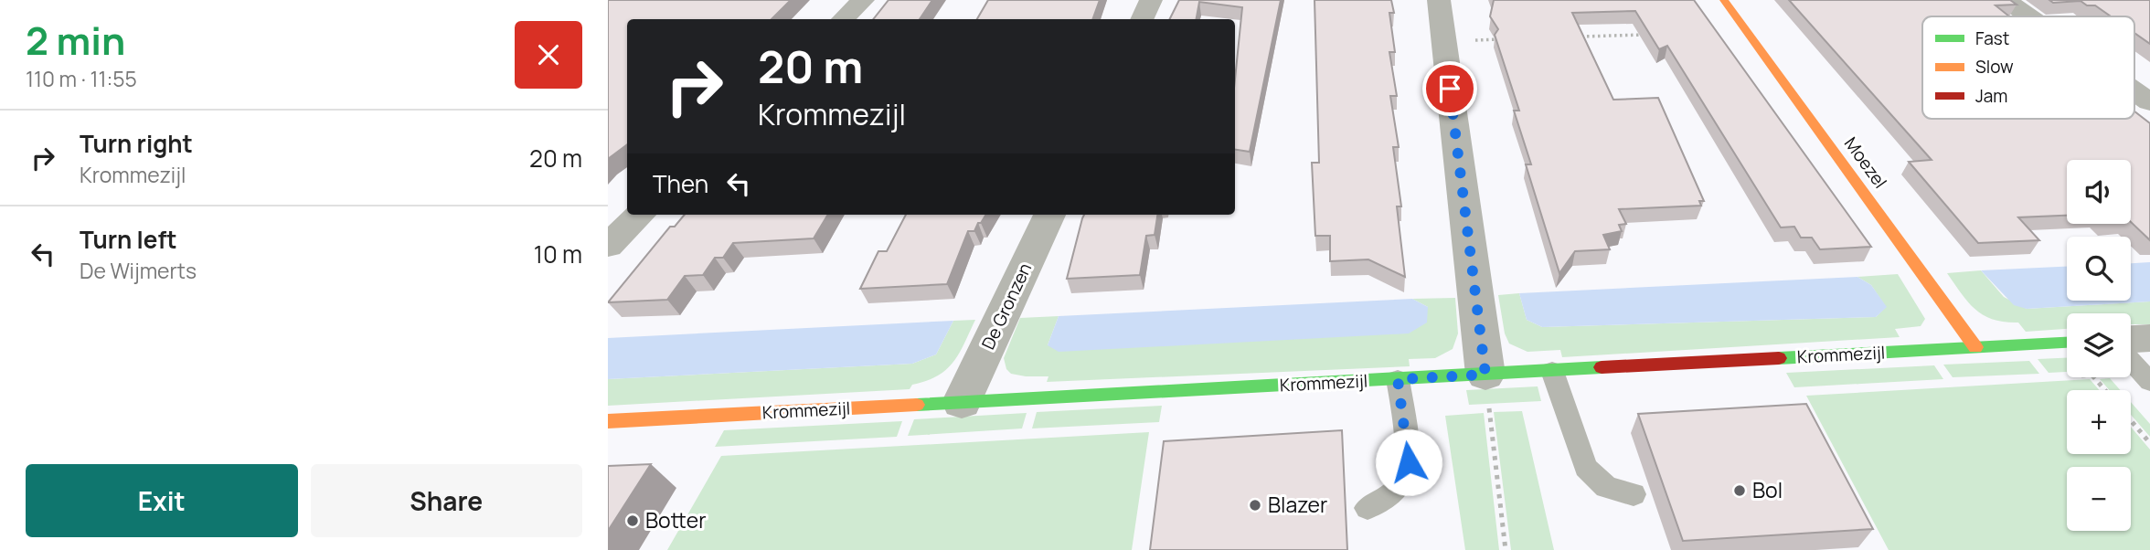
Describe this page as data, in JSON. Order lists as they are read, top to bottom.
{
  "streets": {
    "street": ["Moezel", "De Gronzen", "Krommezijl"]
  },
  "crossings": [
    ["Moezel", "Krommezijl"],
    ["De Gronzen", "Krommezijl"]
  ],
  "places": ["Bol", "Blazer", "Botter"],
  "legend": ["Fast", "Slow", "Jam"],
  "page": {
    "heading": ["2 min", "110 m · 11:55"],
    "turn": ["20 m", "Krommezijl"],
    "list": [
      {
        "name": "Turn right",
        "note": "Krommezijl",
        "value": "20 m"
      },
      {
        "name": "Turn left",
        "note": "De Wijmerts",
        "value": "10 m"
      }
    ],
    "then": "Then",
    "map_buttons": ["+", "−"],
    "buttons": ["Exit", "Share"]
  }
}
